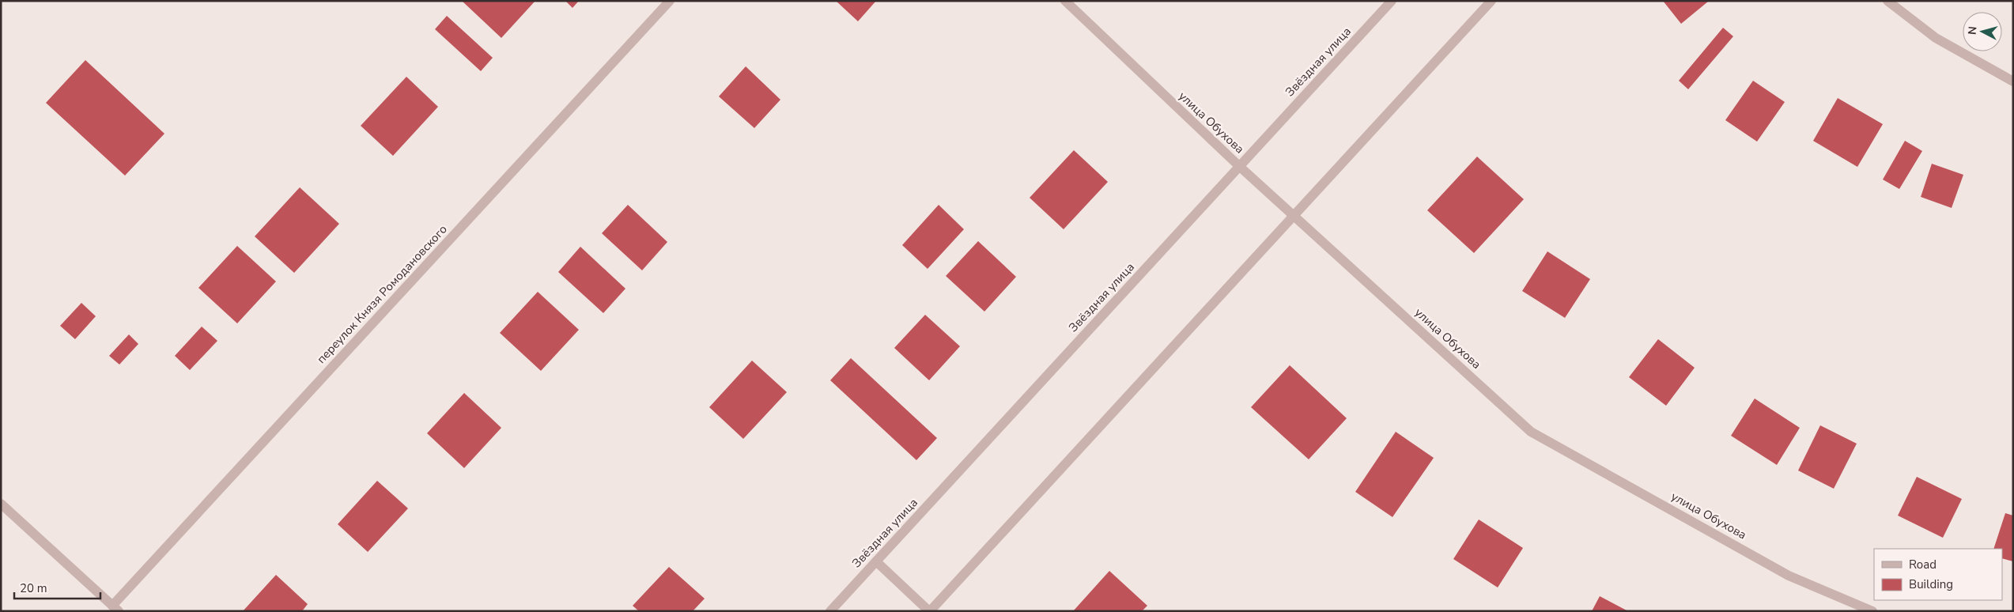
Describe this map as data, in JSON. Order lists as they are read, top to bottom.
{
  "streets": {
    "street": ["Звёздная улица", "улица Обухова", "переулок Князя Ромодановского"]
  },
  "crossings": [
    ["Звёздная улица", "улица Обухова"]
  ],
  "legend": ["Road", "Building"],
  "scale_bar": "20 m",
  "north": "left"
}
